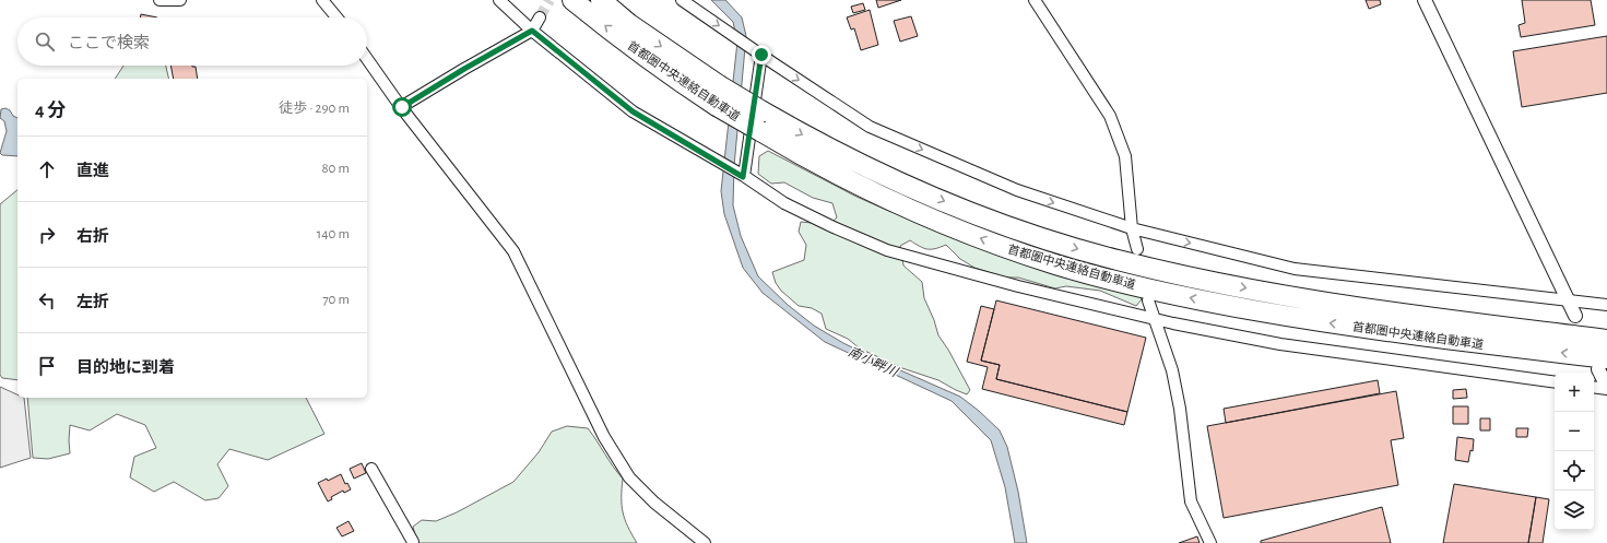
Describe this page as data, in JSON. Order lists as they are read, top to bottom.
{
  "streets": {
    "highway": ["首都圏中央連絡自動車道"]
  },
  "water": ["南小畔川"],
  "page": {
    "search": "ここで検索",
    "heading": ["4 分", "徒歩 · 290 m"],
    "list": [
      ["直進", "80 m"],
      ["右折", "140 m"],
      ["左折", "70 m"],
      "目的地に到着"
    ],
    "map_buttons": ["+", "−"]
  }
}
